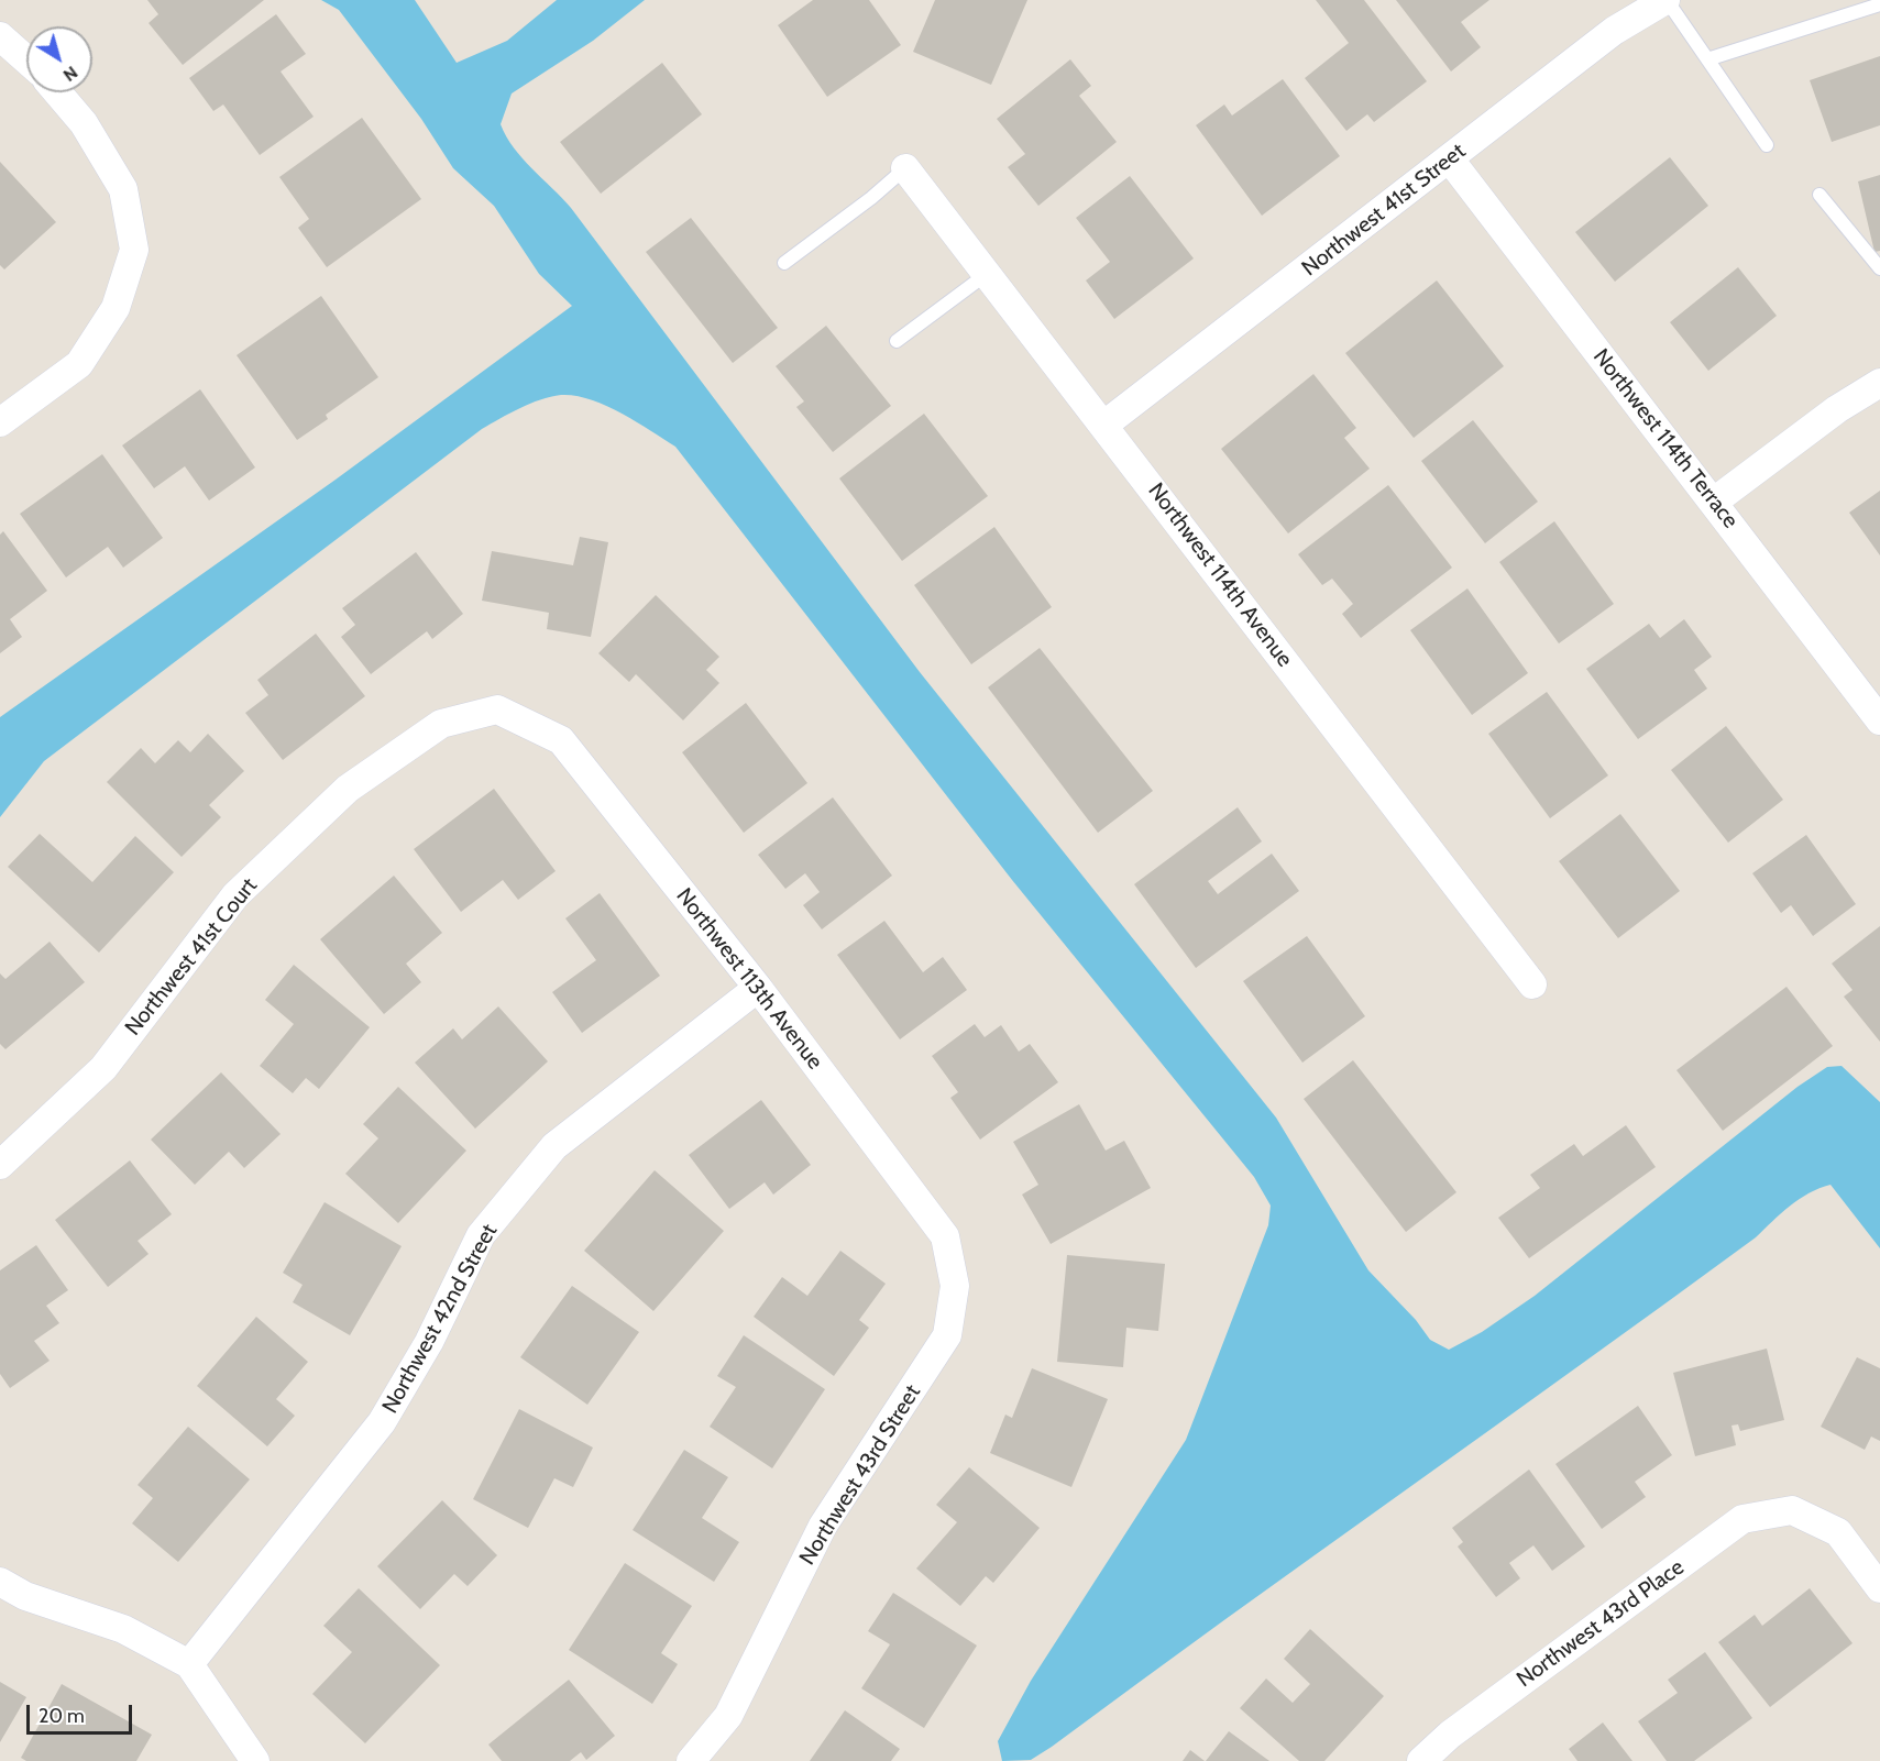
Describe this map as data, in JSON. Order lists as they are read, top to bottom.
{
  "streets": {
    "street": [
      "Northwest 41st Street",
      "Northwest 114th Terrace",
      "Northwest 114th Avenue",
      "Northwest 41st Court",
      "Northwest 113th Avenue",
      "Northwest 42nd Street",
      "Northwest 43rd Street",
      "Northwest 43rd Place"
    ]
  },
  "crossings": [
    ["Northwest 41st Street", "Northwest 114th Terrace"],
    ["Northwest 41st Street", "Northwest 114th Avenue"],
    ["Northwest 41st Court", "Northwest 113th Avenue"],
    ["Northwest 113th Avenue", "Northwest 42nd Street"],
    ["Northwest 113th Avenue", "Northwest 43rd Street"]
  ],
  "scale_bar": "20 m",
  "north": "bottom right"
}
